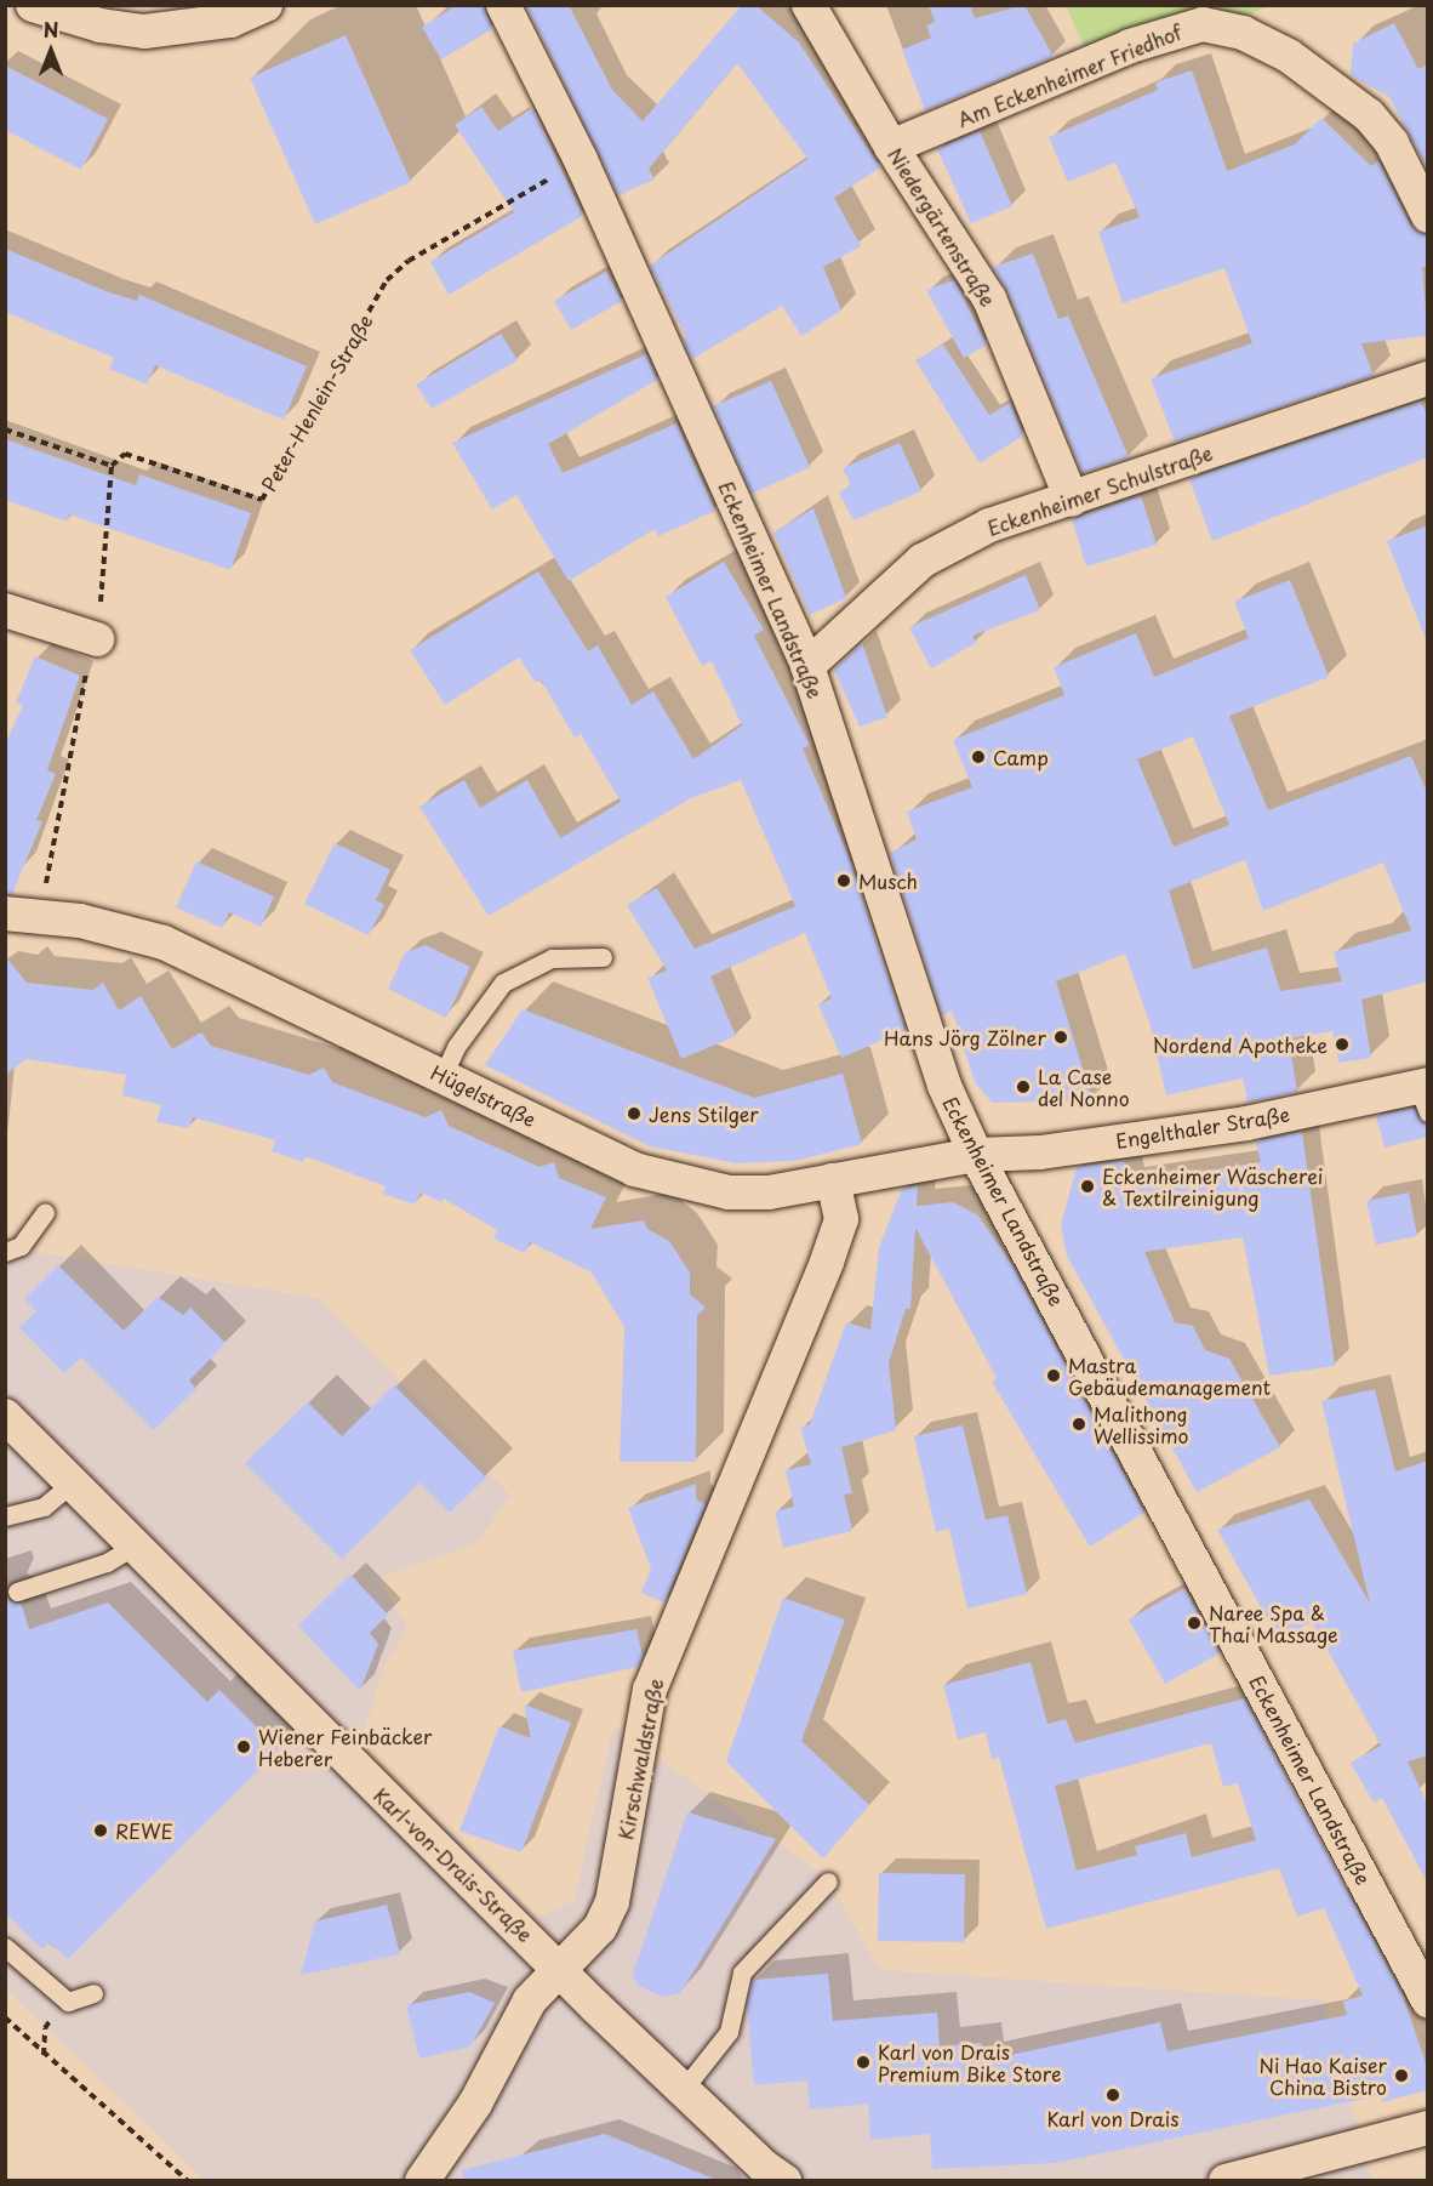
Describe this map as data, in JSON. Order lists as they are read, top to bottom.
{
  "streets": {
    "street": [
      "Am Eckenheimer Friedhof",
      "Niedergärtenstraße",
      "Eckenheimer Schulstraße",
      "Eckenheimer Landstraße",
      "Hügelstraße",
      "Engelthaler Straße",
      "Kirschwaldstraße",
      "Karl-von-Drais-Straße"
    ],
    "path": ["Peter-Henlein-Straße"]
  },
  "crossings": [
    ["Am Eckenheimer Friedhof", "Niedergärtenstraße"],
    ["Niedergärtenstraße", "Eckenheimer Schulstraße"],
    ["Peter-Henlein-Straße", "Eckenheimer Landstraße"],
    ["Eckenheimer Schulstraße", "Eckenheimer Landstraße"],
    ["Eckenheimer Landstraße", "Hügelstraße"],
    ["Eckenheimer Landstraße", "Engelthaler Straße"],
    ["Hügelstraße", "Engelthaler Straße"],
    ["Hügelstraße", "Kirschwaldstraße"],
    ["Kirschwaldstraße", "Karl-von-Drais-Straße"]
  ],
  "places": [
    "Camp",
    "Musch",
    "Hans Jörg Zölner",
    "Nordend Apotheke",
    "La Case del Nonno",
    "Jens Stilger",
    "Eckenheimer Wäscherei & Textilreinigung",
    "Mastra Gebäudemanagement",
    "Malithong Wellissimo",
    "Naree Spa & Thai Massage",
    "Wiener Feinbäcker Heberer",
    "REWE",
    "Karl von Drais Premium Bike Store",
    "Ni Hao Kaiser China Bistro",
    "Karl von Drais"
  ],
  "north": "top"
}
